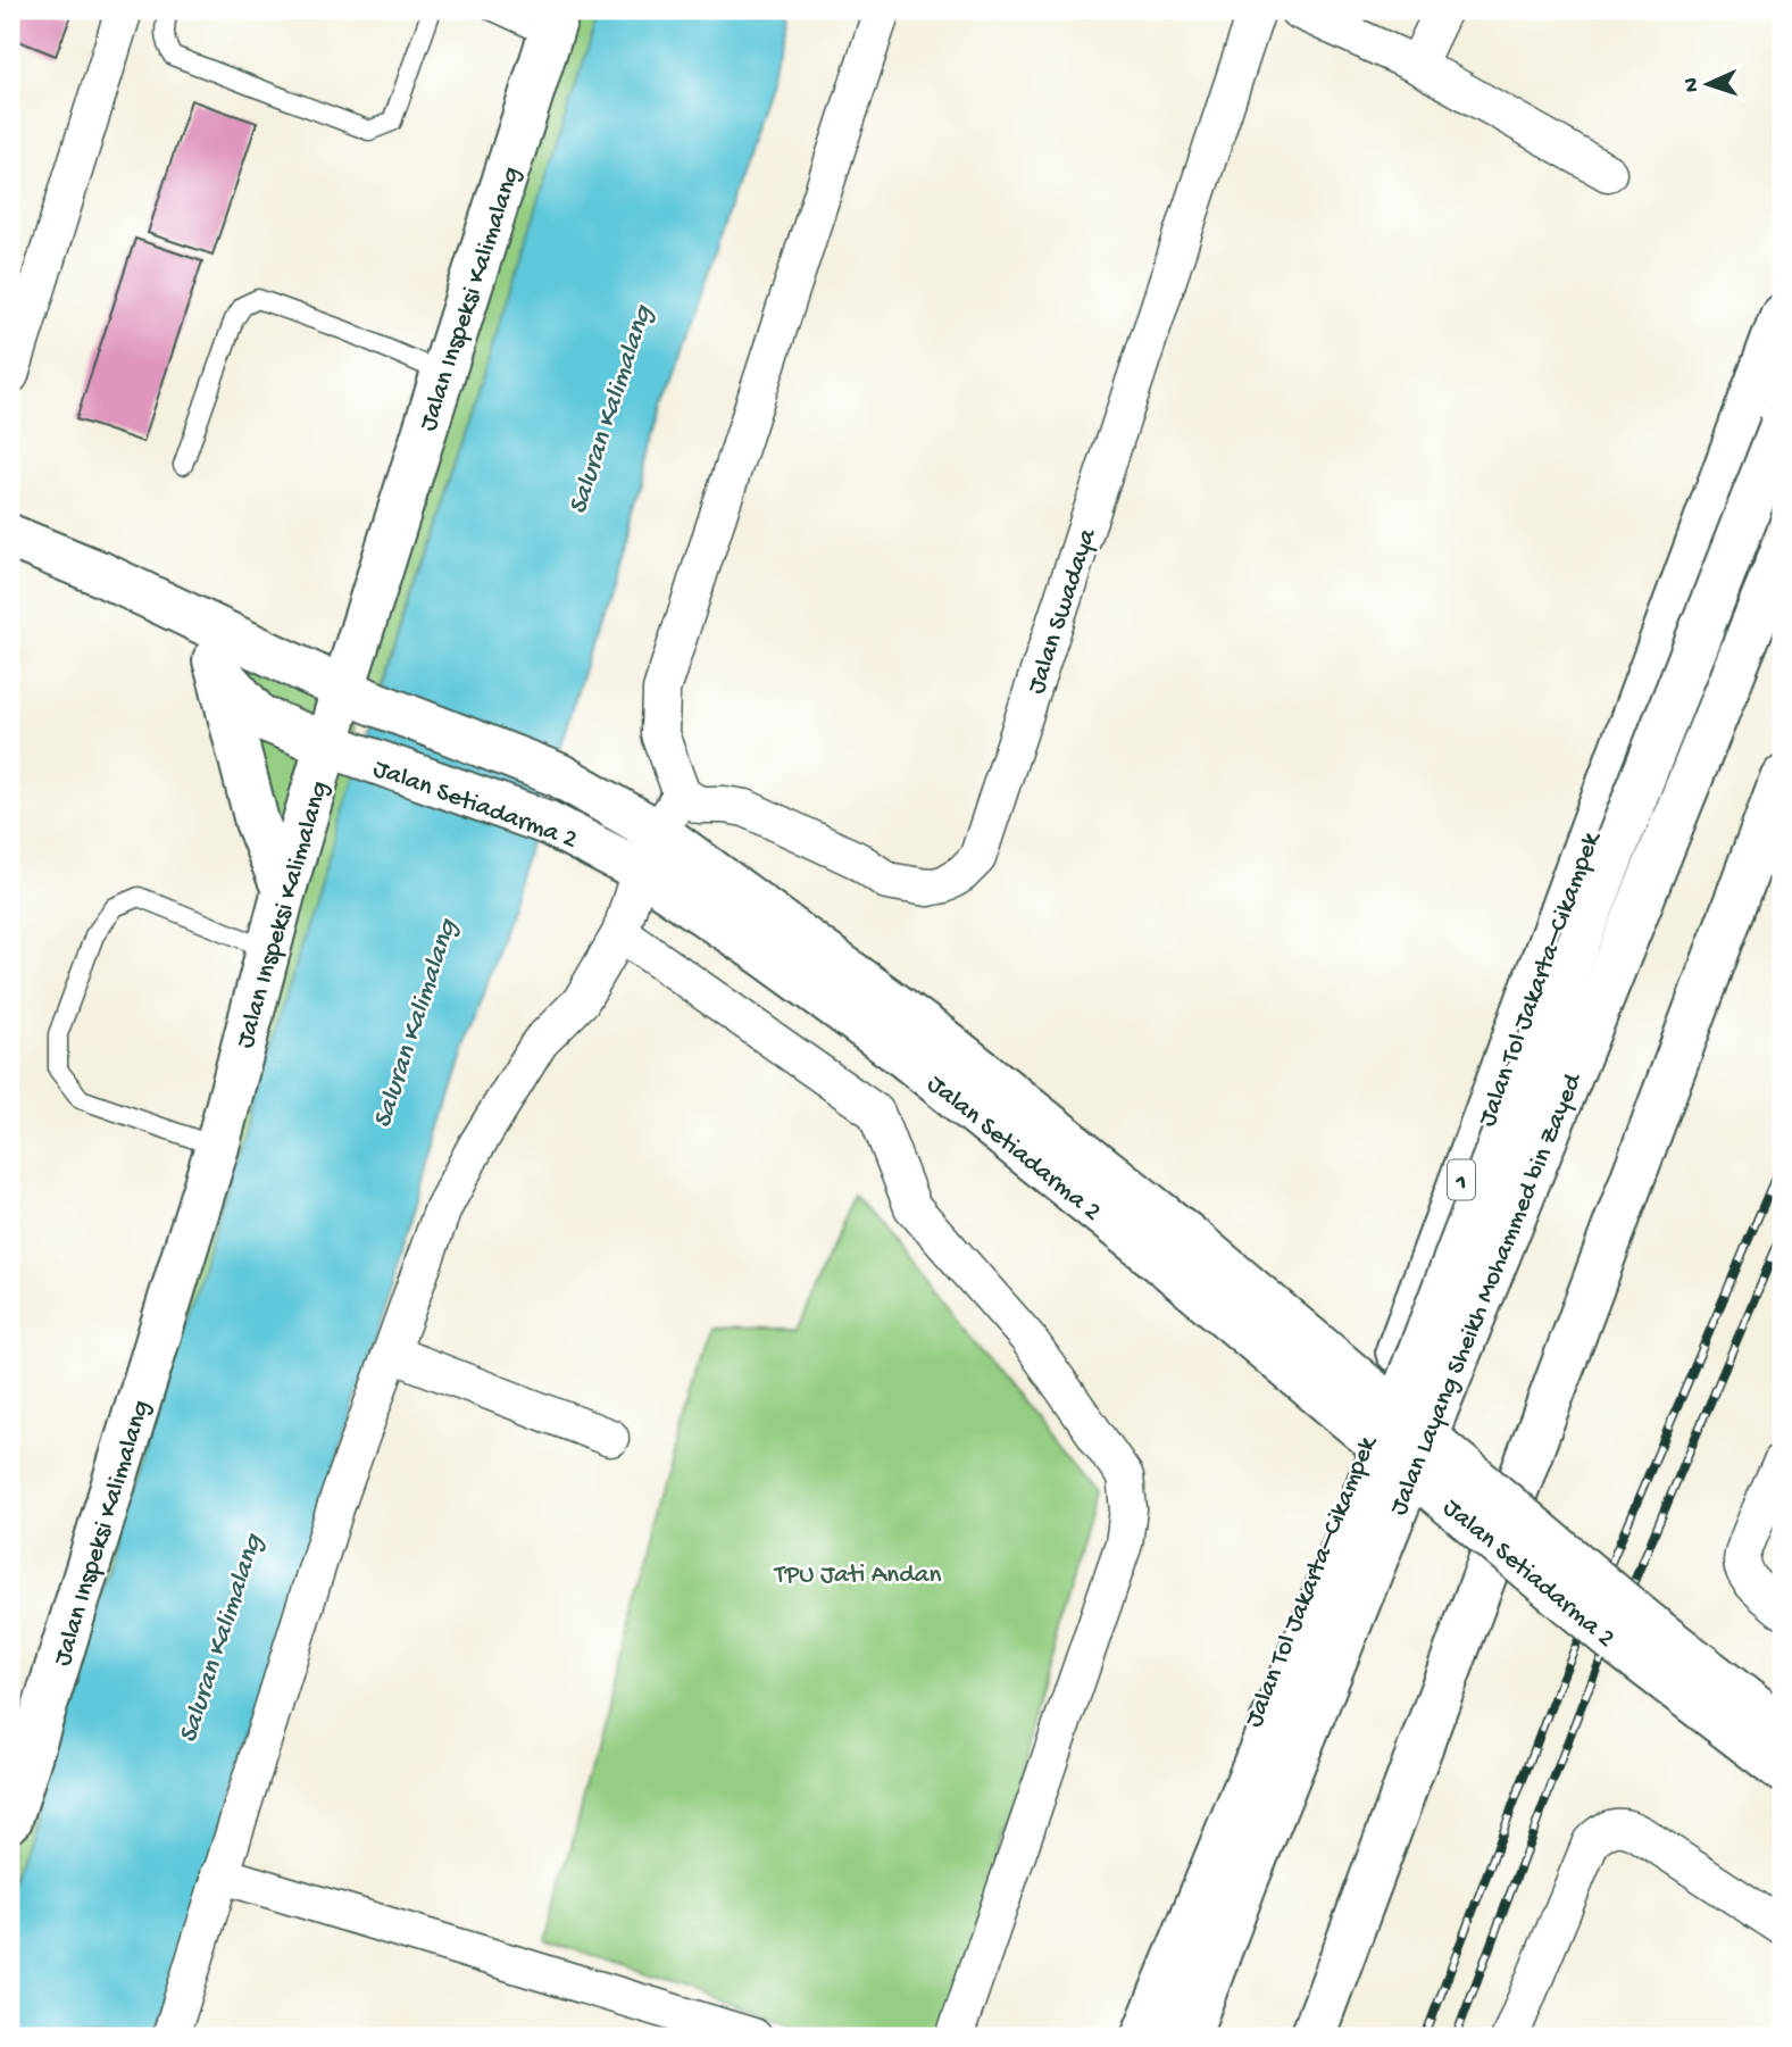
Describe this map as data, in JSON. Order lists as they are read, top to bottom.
{
  "streets": {
    "main road": [
      "Jalan Inspeksi Kalimalang",
      "Jalan Setiadarma 2",
      "Jalan Tol Jakarta–Cikampek",
      "1",
      "Jalan Layang Sheikh Mohammed bin Zayed"
    ],
    "street": ["Jalan Swadaya"]
  },
  "crossings": [
    ["Jalan Inspeksi Kalimalang", "Jalan Setiadarma 2"]
  ],
  "water": ["Saluran Kalimalang"],
  "parks": ["TPU Jati Andan"],
  "north": "left"
}
